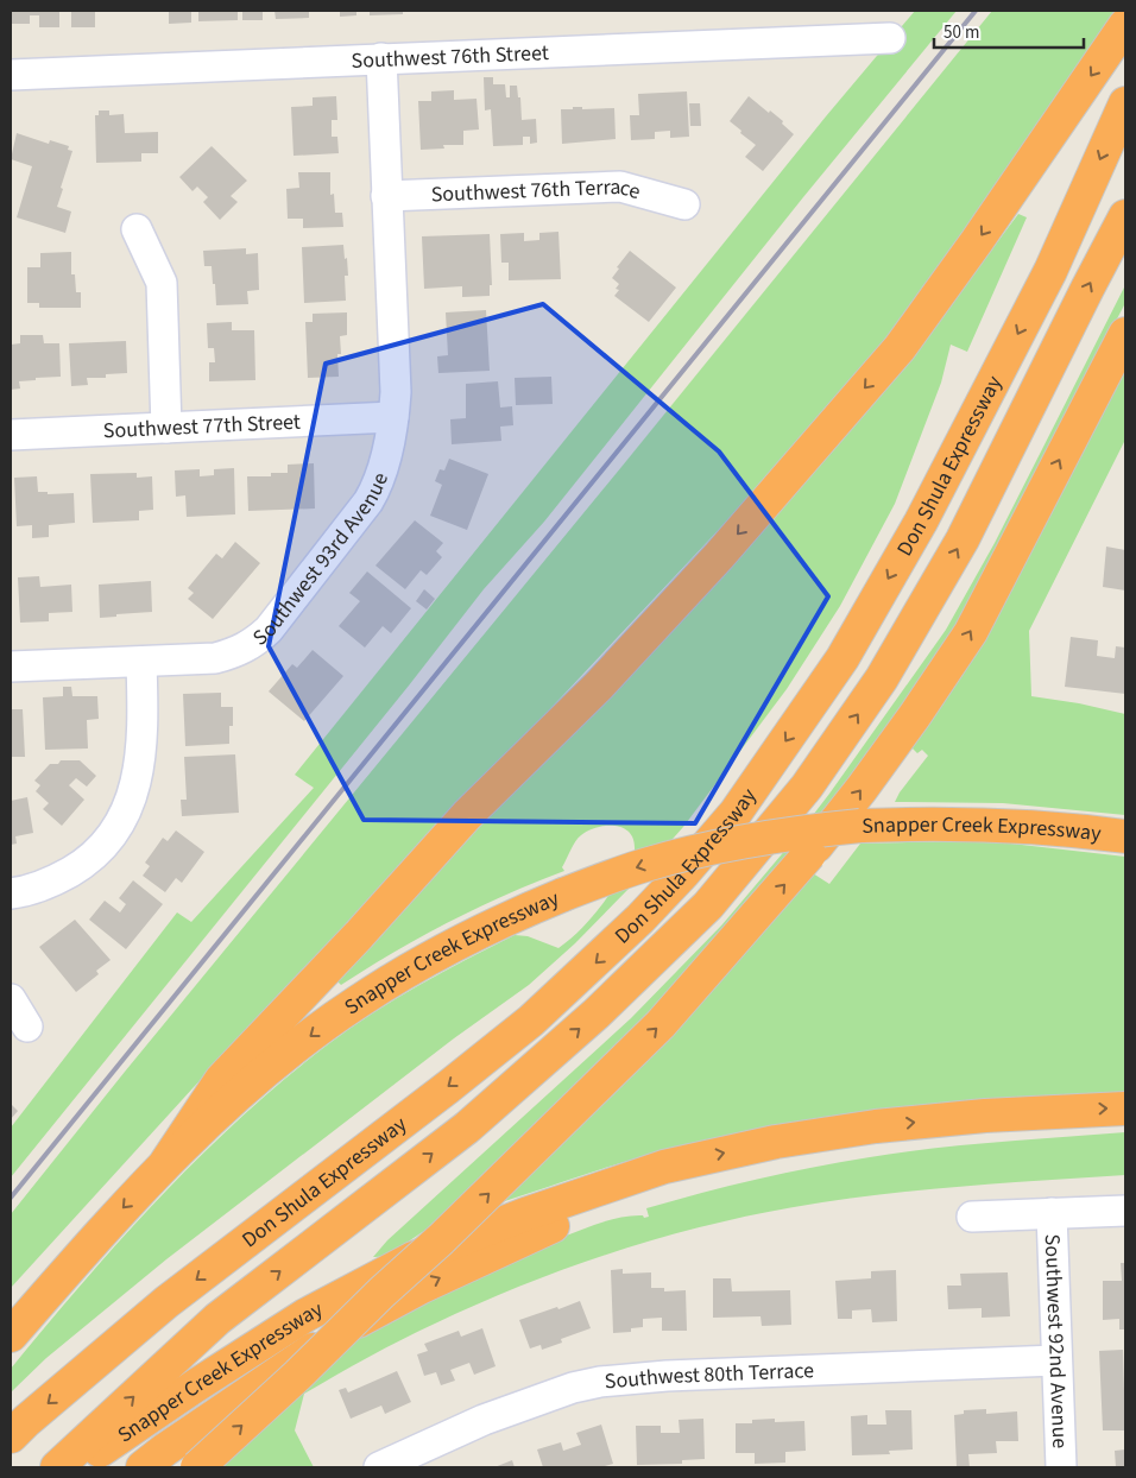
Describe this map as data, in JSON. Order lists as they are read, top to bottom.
{
  "streets": {
    "highway": ["Don Shula Expressway", "Snapper Creek Expressway"],
    "street": [
      "Southwest 76th Street",
      "Southwest 76th Terrace",
      "Southwest 77th Street",
      "Southwest 93rd Avenue",
      "Southwest 92nd Avenue",
      "Southwest 80th Terrace"
    ]
  },
  "crossings": [
    ["Southwest 76th Street", "Southwest 93rd Avenue"],
    ["Southwest 76th Terrace", "Southwest 93rd Avenue"],
    ["Southwest 77th Street", "Southwest 93rd Avenue"],
    ["Southwest 92nd Avenue", "Southwest 80th Terrace"]
  ],
  "scale_bar": "50 m"
}
